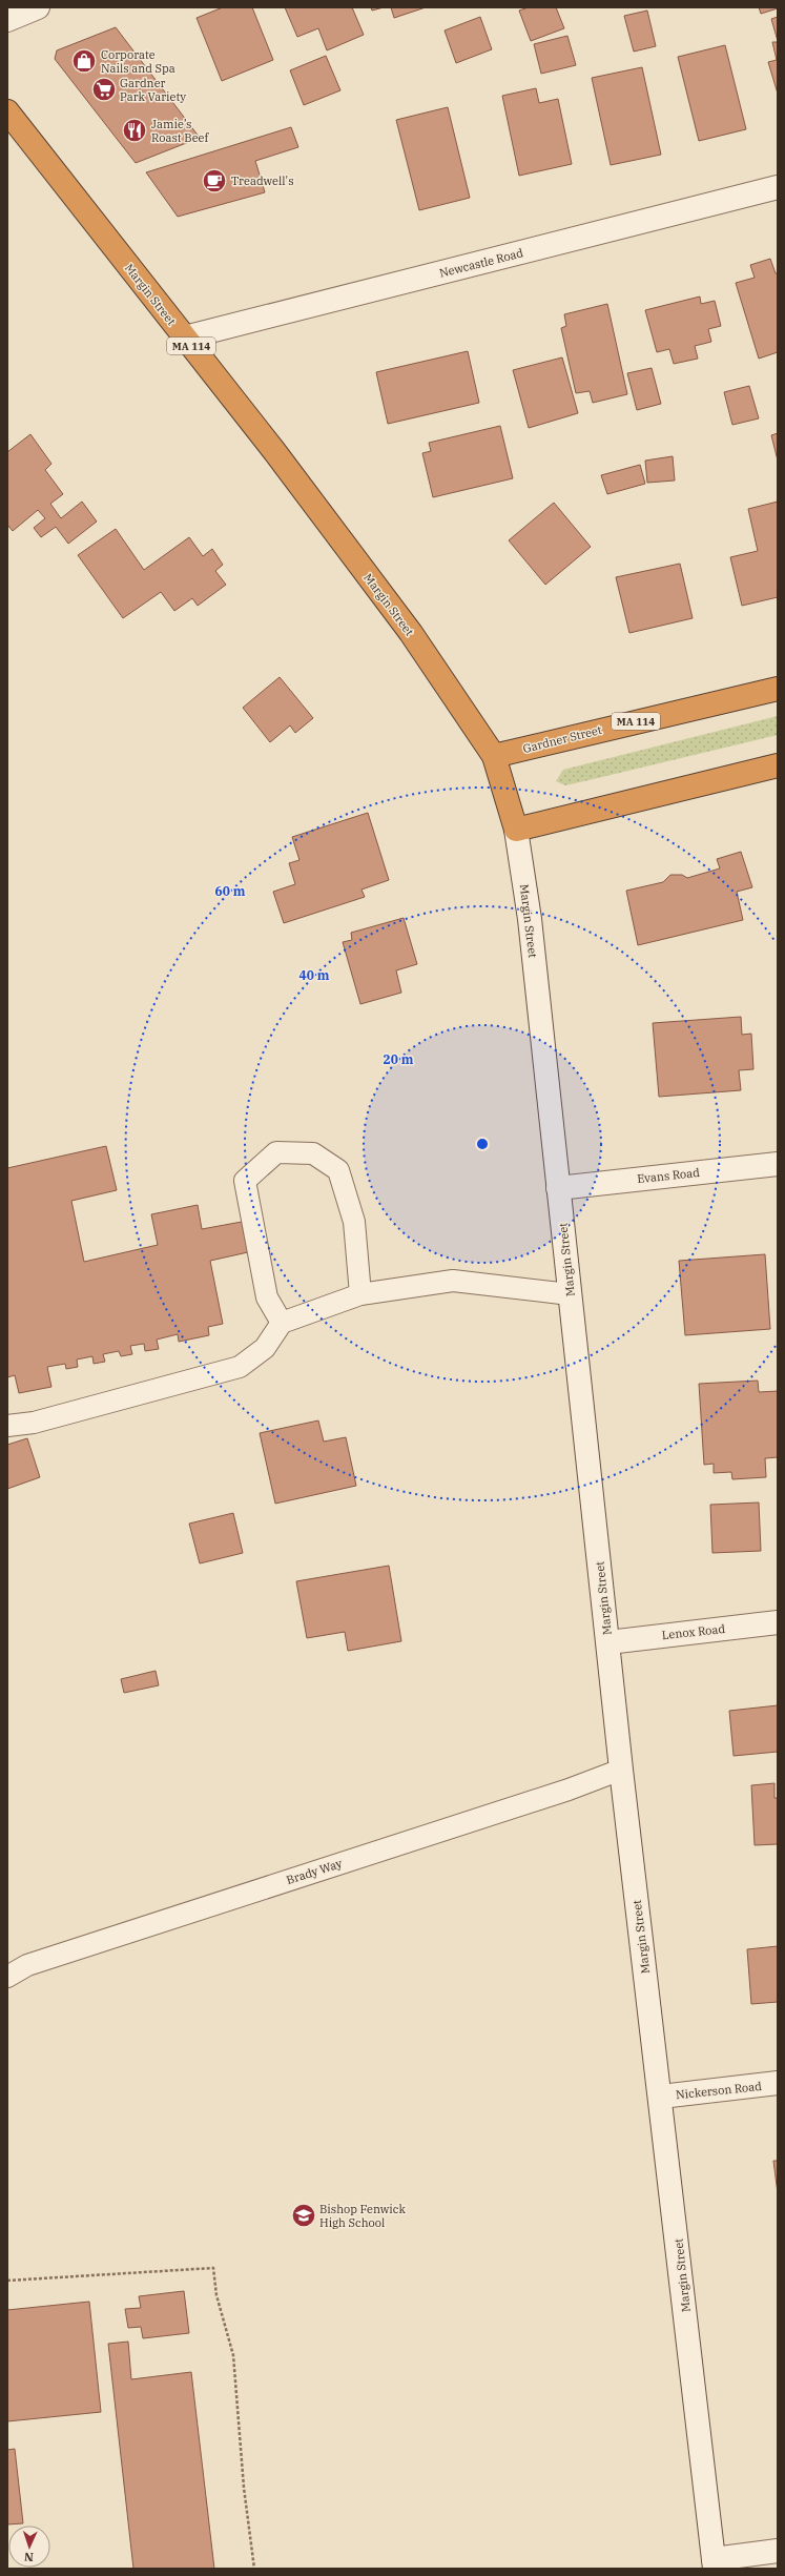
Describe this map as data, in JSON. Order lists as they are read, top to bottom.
{
  "streets": {
    "highway": ["Margin Street", "MA 114", "Gardner Street"],
    "main road": [
      "Newcastle Road",
      "Evans Road",
      "Lenox Road",
      "Nickerson Road"
    ],
    "lane": ["Brady Way"]
  },
  "crossings": [
    ["Newcastle Road", "Margin Street"],
    ["Margin Street", "Gardner Street"],
    ["Margin Street", "Evans Road"],
    ["Margin Street", "Lenox Road"],
    ["Margin Street", "Brady Way"],
    ["Margin Street", "Nickerson Road"]
  ],
  "places": {
    "shop": ["Corporate Nails and Spa"],
    "supermarket": ["Gardner Park Variety"],
    "restaurant": ["Jamie’s Roast Beef"],
    "cafe": ["Treadwell's"],
    "school or university": ["Bishop Fenwick High School"]
  },
  "north": "bottom",
  "rings": ["60 m", "40 m", "20 m"]
}
